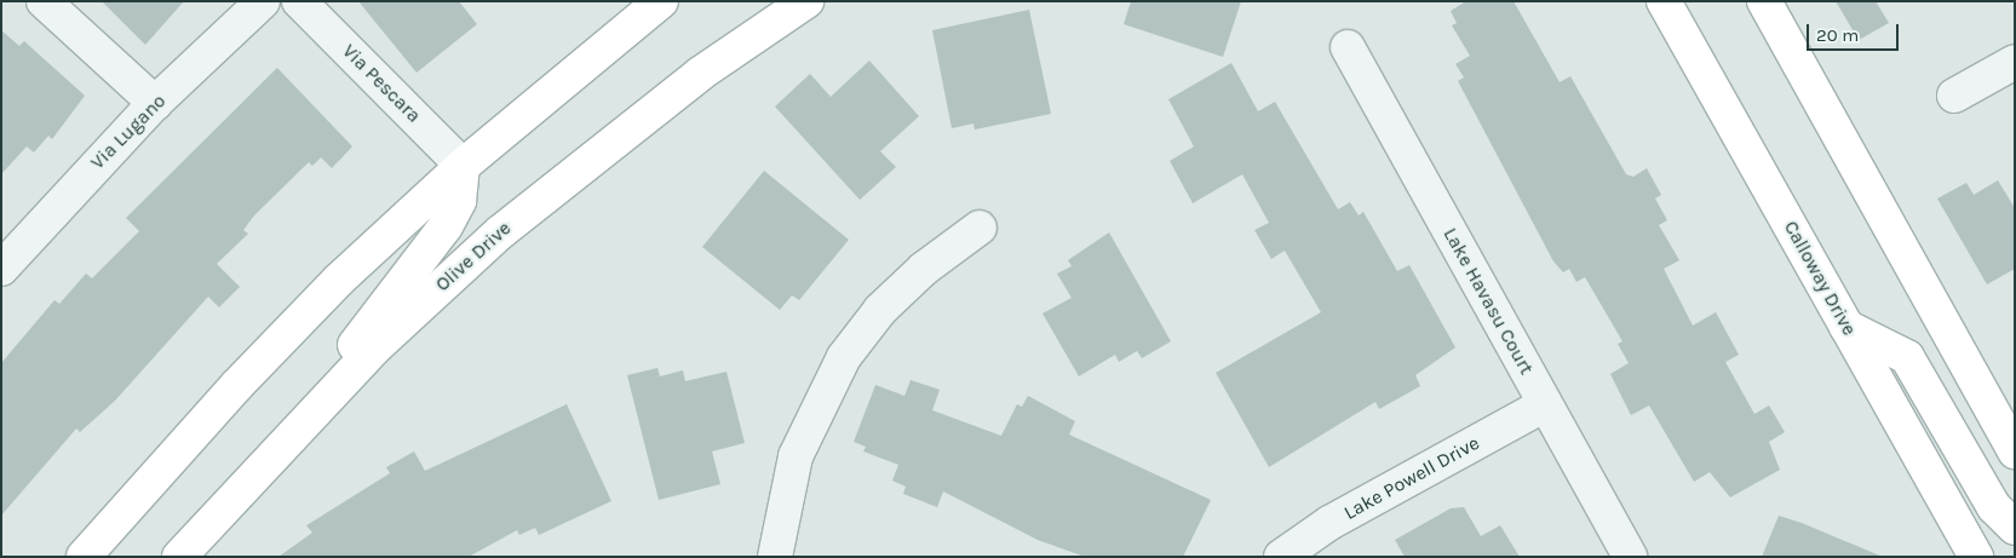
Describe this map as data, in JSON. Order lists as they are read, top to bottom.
{
  "streets": {
    "main road": ["Olive Drive", "Calloway Drive"],
    "street": [
      "Via Pescara",
      "Via Lugano",
      "Lake Havasu Court",
      "Lake Powell Drive"
    ]
  },
  "crossings": [
    ["Lake Havasu Court", "Lake Powell Drive"]
  ],
  "scale_bar": "20 m"
}
